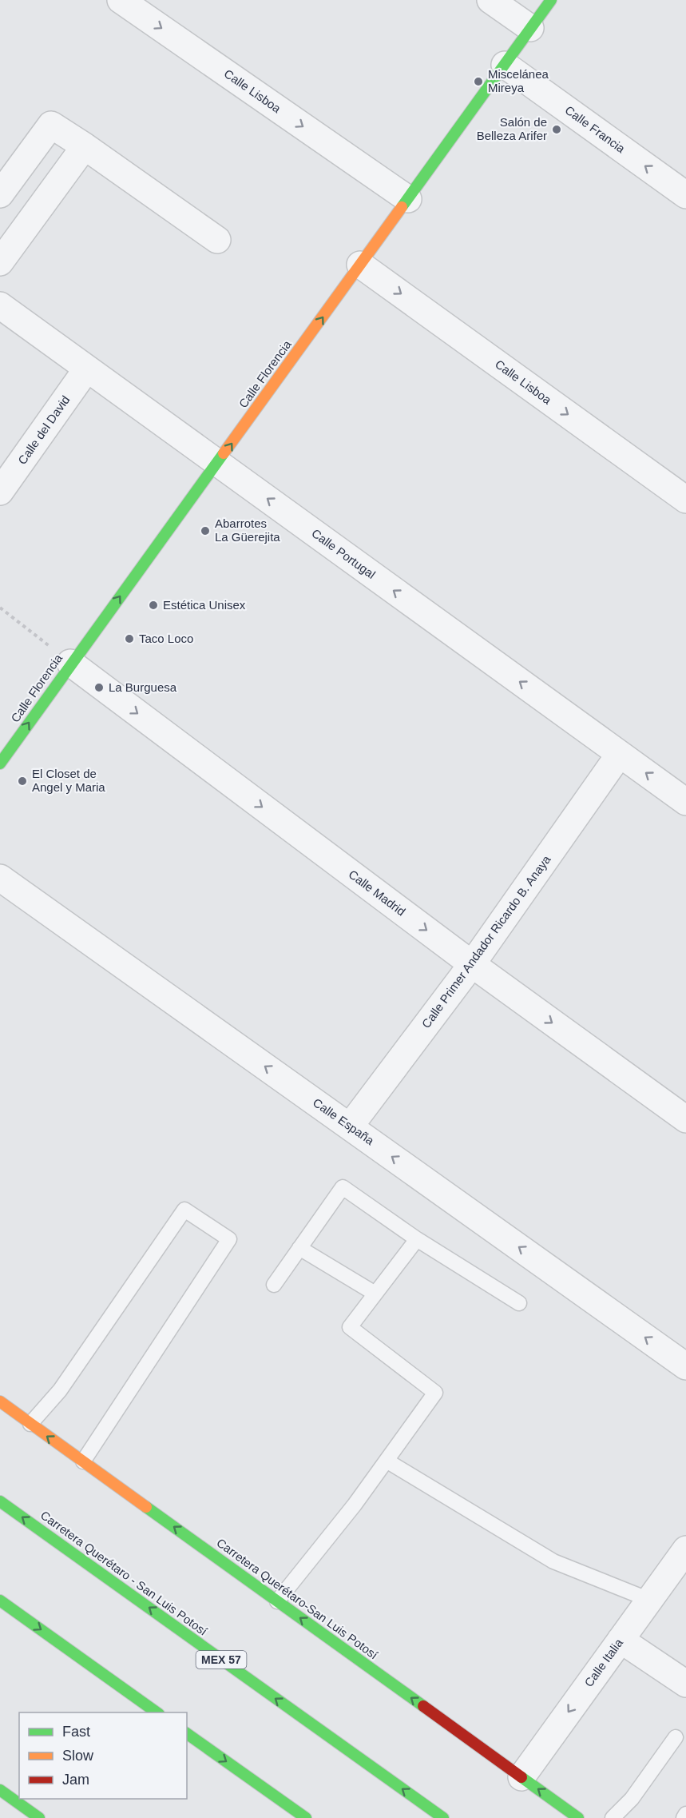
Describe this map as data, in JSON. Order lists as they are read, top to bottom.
{
  "streets": {
    "main road": [
      "Calle Florencia",
      "Carretera Querétaro - San Luis Potosí",
      "Carretera Querétaro-San Luis Potosí",
      "MEX 57"
    ],
    "street": [
      "Calle Lisboa",
      "Calle Francia",
      "Calle del David",
      "Calle Portugal",
      "Calle Madrid",
      "Calle Primer Andador Ricardo B. Anaya",
      "Calle España",
      "Calle Italia"
    ]
  },
  "crossings": [
    ["Calle Lisboa", "Calle Florencia"],
    ["Calle Francia", "Calle Florencia"],
    ["Calle Florencia", "Calle Portugal"],
    ["Calle Florencia", "Calle Madrid"],
    ["Calle del David", "Calle Portugal"],
    ["Calle Portugal", "Calle Primer Andador Ricardo B. Anaya"],
    ["Calle Madrid", "Calle Primer Andador Ricardo B. Anaya"],
    ["Calle Primer Andador Ricardo B. Anaya", "Calle España"],
    ["Carretera Querétaro-San Luis Potosí", "Calle Italia"]
  ],
  "one_way": [
    "Calle Lisboa",
    "Calle Francia",
    "Calle Florencia",
    "Calle Portugal",
    "Calle Madrid",
    "Calle España",
    "Carretera Querétaro-San Luis Potosí",
    "Calle Italia"
  ],
  "places": [
    "Miscelánea Mireya",
    "Salón de Belleza Arifer",
    "Abarrotes La Güerejita",
    "Estética Unisex",
    "Taco Loco",
    "La Burguesa",
    "El Closet de Angel y Maria"
  ],
  "legend": ["Fast", "Slow", "Jam"]
}
